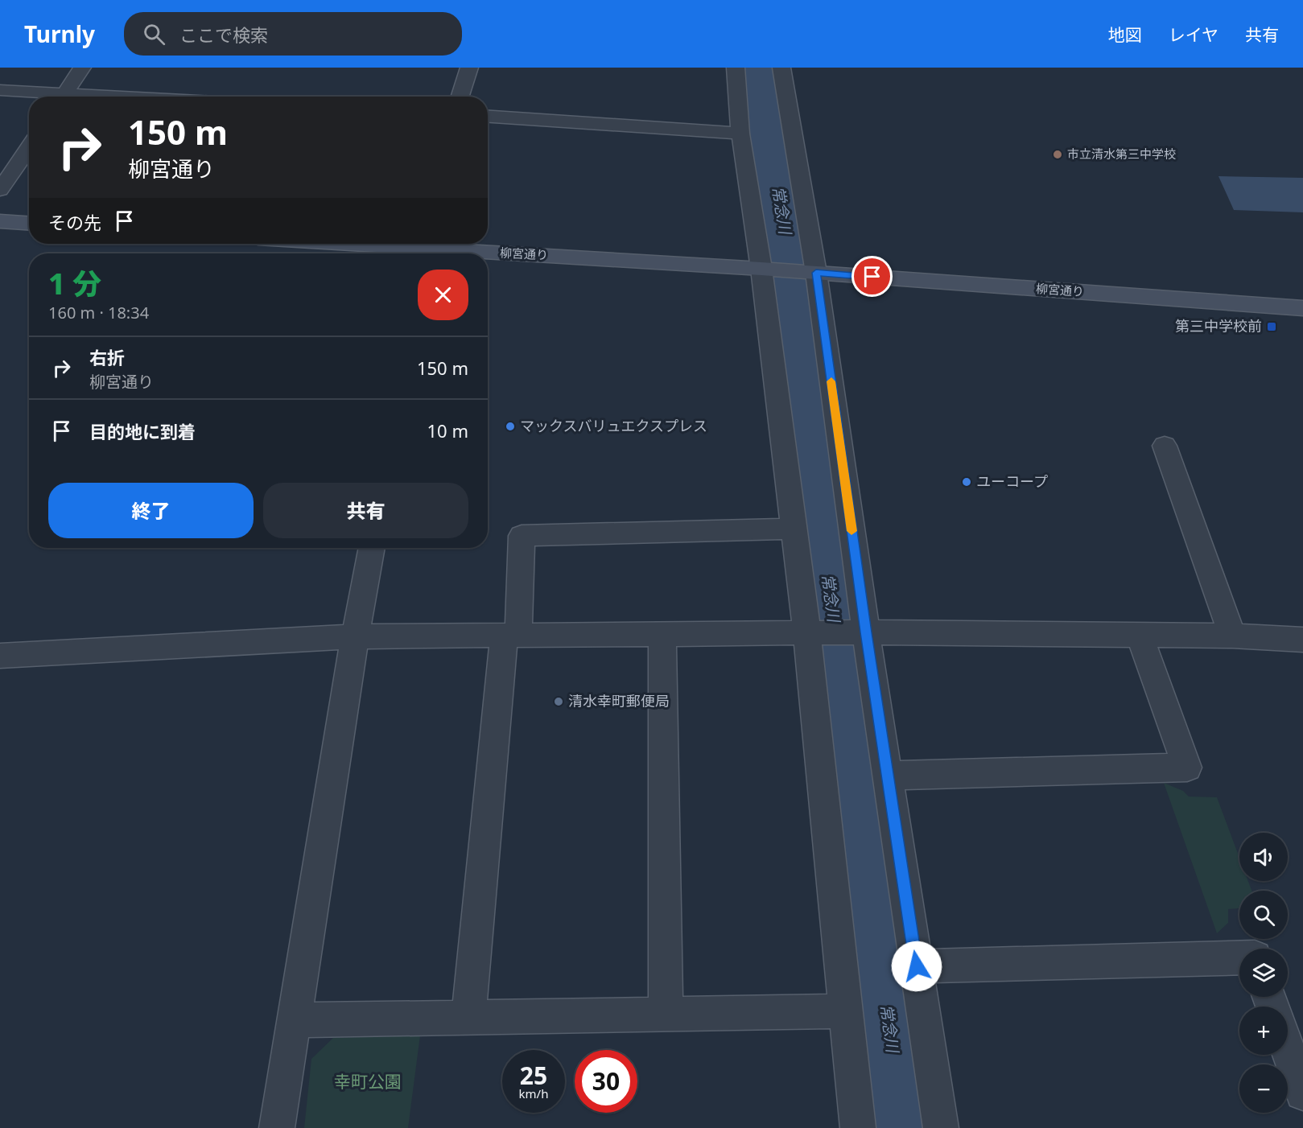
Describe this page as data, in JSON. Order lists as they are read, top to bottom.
{
  "streets": {
    "street": ["柳宮通り"]
  },
  "water": ["常念川"],
  "parks": ["幸町公園"],
  "places": {
    "other": [
      "市立清水第三中学校",
      "マックスバリュエクスプレス",
      "ユーコープ",
      "清水幸町郵便局"
    ],
    "transit": ["第三中学校前"]
  },
  "page": {
    "header": "Turnly",
    "search": "ここで検索",
    "nav": ["地図", "レイヤ", "共有"],
    "turn": ["150 m", "柳宮通り"],
    "then": "その先",
    "heading": ["1 分", "160 m · 18:34"],
    "list": [
      {
        "name": "右折",
        "note": "柳宮通り",
        "value": "150 m"
      },
      {
        "name": "目的地に到着",
        "value": "10 m"
      }
    ],
    "buttons": ["終了", "共有"],
    "map_buttons": ["+", "−"],
    "speed": "25 km/h",
    "limit": "30"
  }
}
